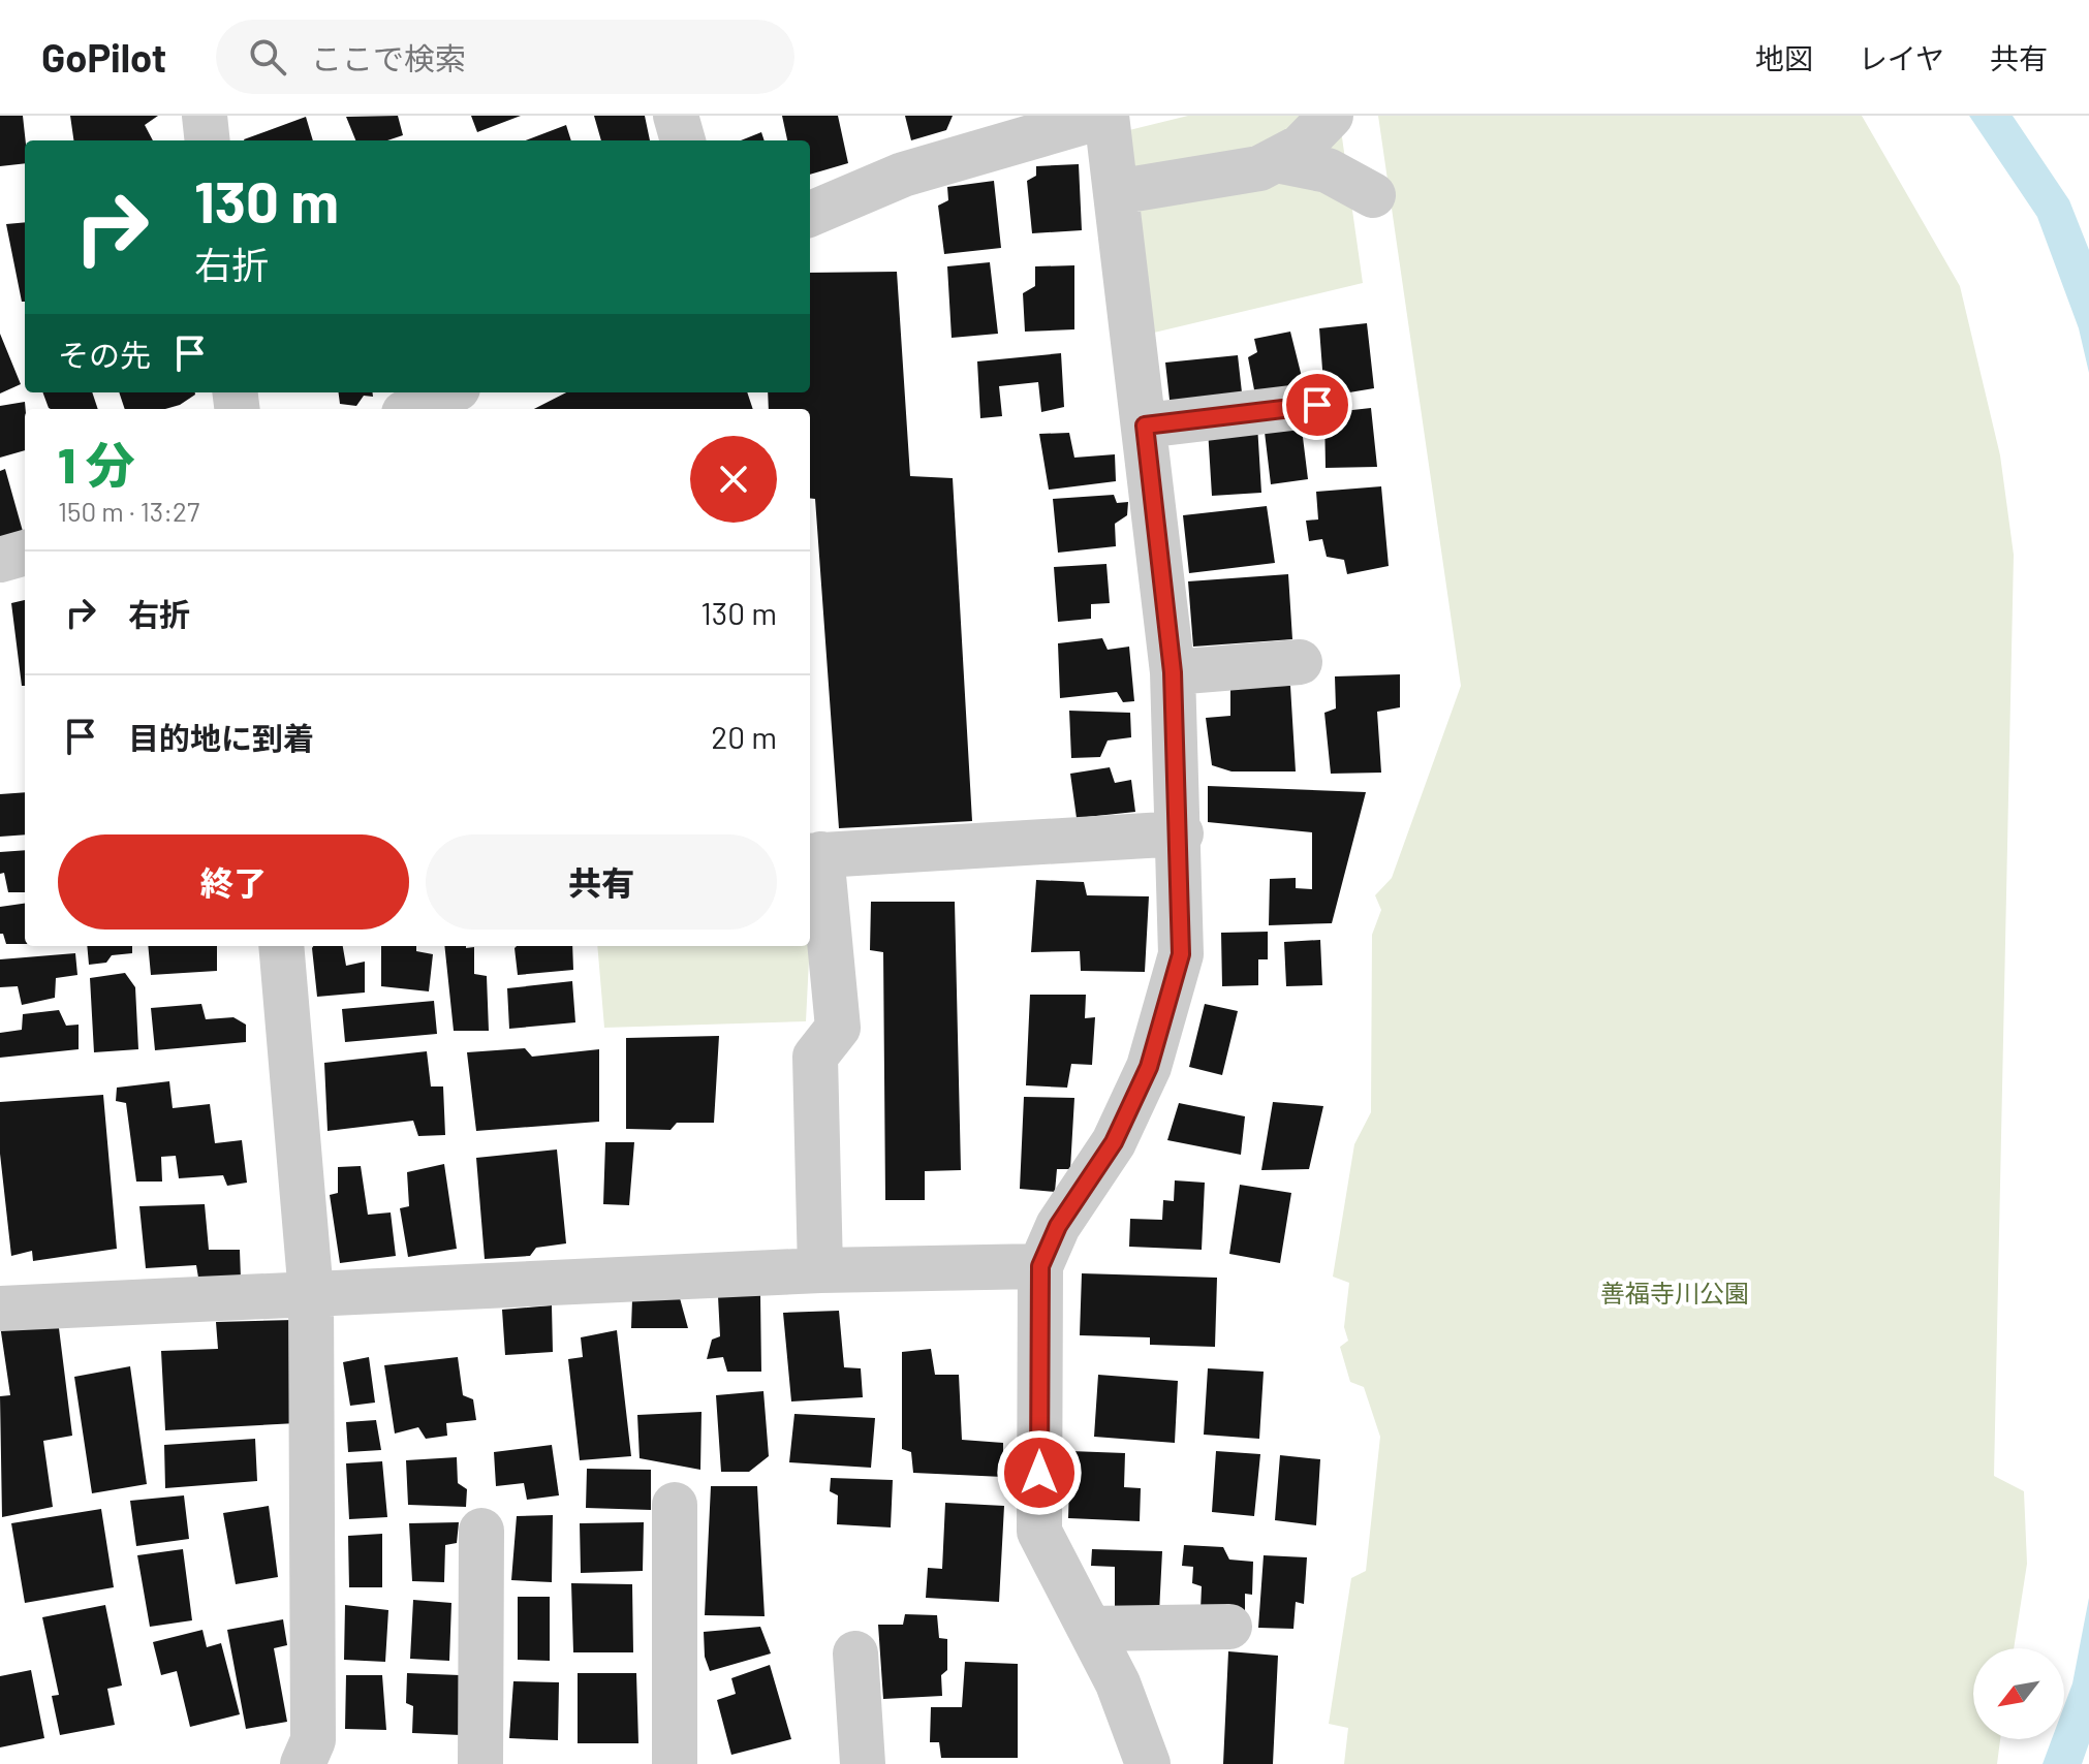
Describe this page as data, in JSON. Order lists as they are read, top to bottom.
{
  "parks": ["善福寺川公園"],
  "north": "bottom left",
  "page": {
    "header": "GoPilot",
    "search": "ここで検索",
    "nav": ["地図", "レイヤ", "共有"],
    "turn": ["130 m", "右折"],
    "then": "その先",
    "heading": ["1 分", "150 m · 13:27"],
    "list": [
      {
        "name": "右折",
        "value": "130 m"
      },
      {
        "name": "目的地に到着",
        "value": "20 m"
      }
    ],
    "buttons": ["終了", "共有"]
  }
}
